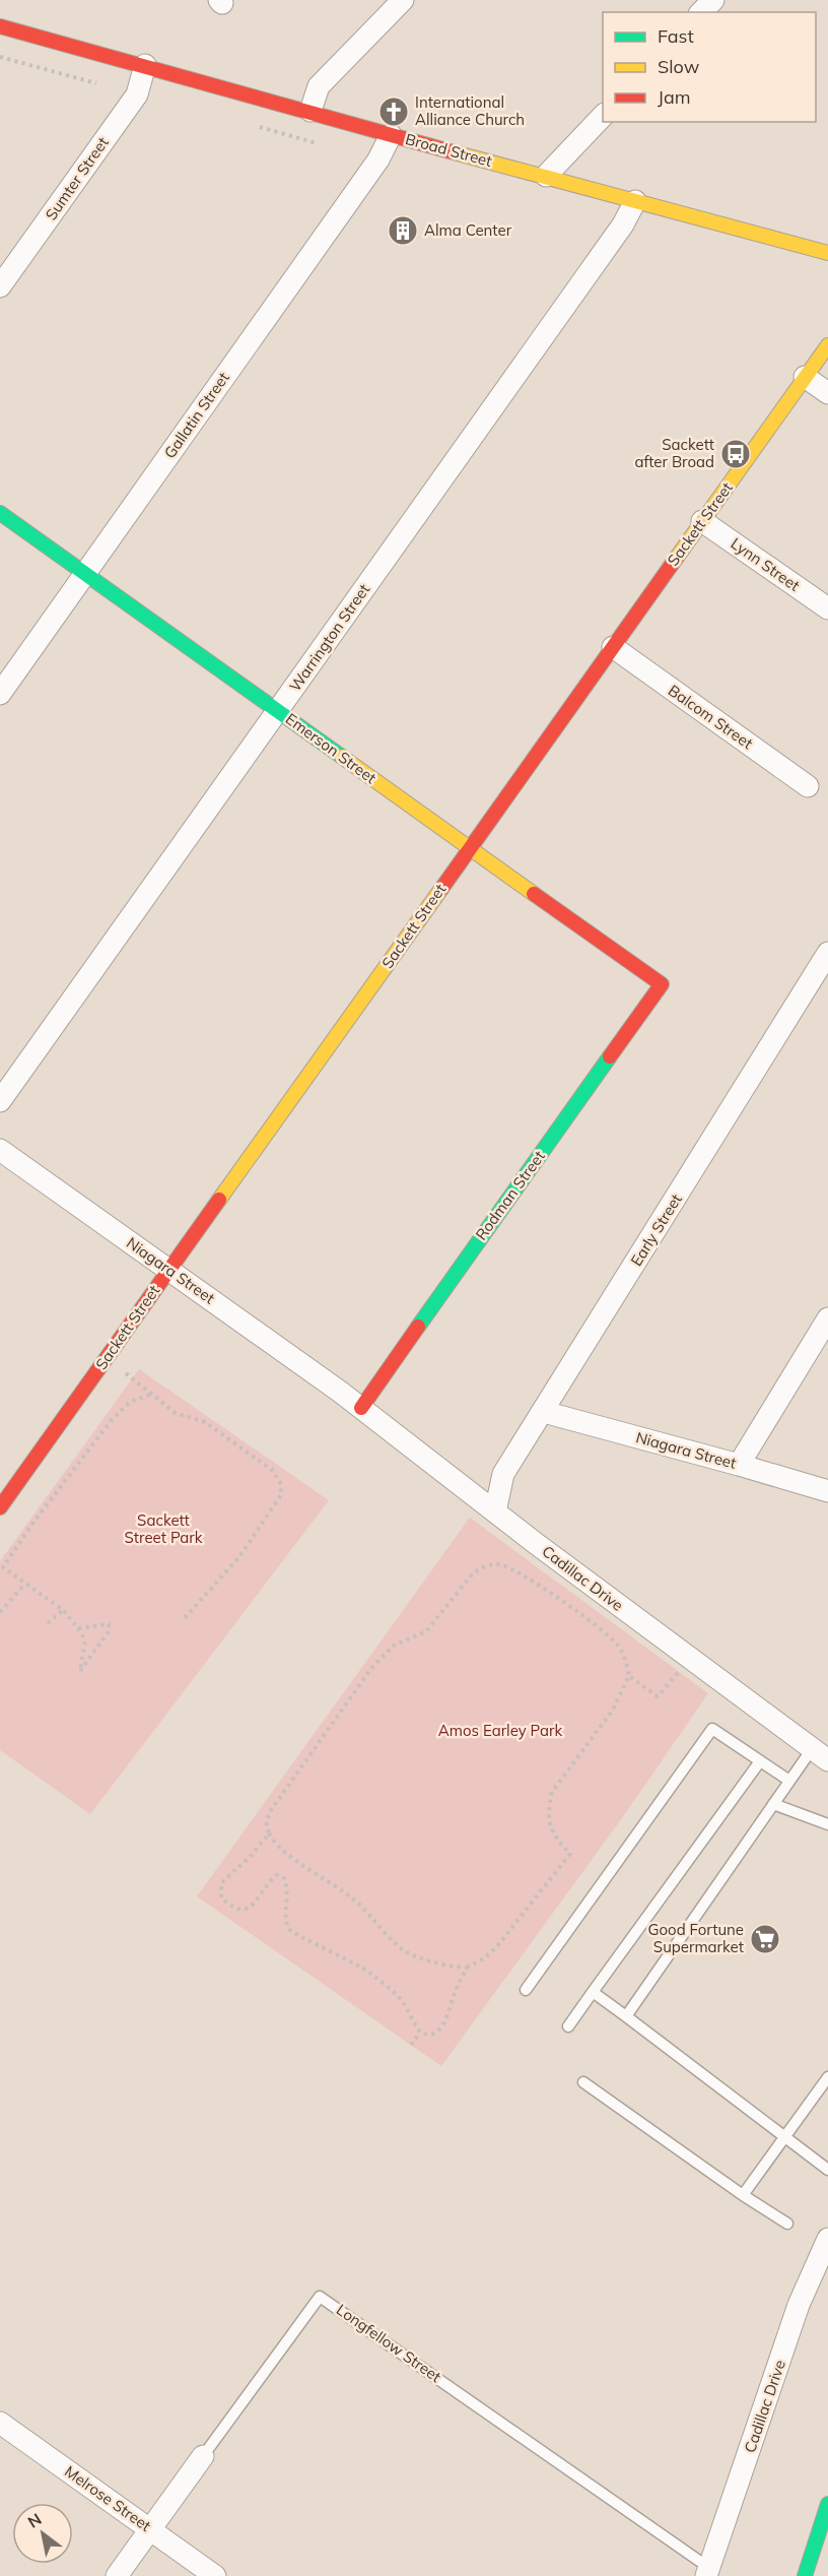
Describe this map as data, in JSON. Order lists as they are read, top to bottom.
{
  "streets": {
    "main road": [
      "Broad Street",
      "Sackett Street",
      "Emerson Street",
      "Rodman Street"
    ],
    "street": [
      "Sumter Street",
      "Gallatin Street",
      "Lynn Street",
      "Warrington Street",
      "Balcom Street",
      "Early Street",
      "Niagara Street",
      "Cadillac Drive",
      "Longfellow Street",
      "Melrose Street"
    ]
  },
  "crossings": [
    ["Broad Street", "Sumter Street"],
    ["Broad Street", "Gallatin Street"],
    ["Broad Street", "Warrington Street"],
    ["Gallatin Street", "Emerson Street"],
    ["Sackett Street", "Lynn Street"],
    ["Sackett Street", "Balcom Street"],
    ["Sackett Street", "Emerson Street"],
    ["Sackett Street", "Niagara Street"],
    ["Warrington Street", "Emerson Street"],
    ["Emerson Street", "Rodman Street"],
    ["Rodman Street", "Cadillac Drive"],
    ["Early Street", "Niagara Street"],
    ["Early Street", "Cadillac Drive"],
    ["Niagara Street", "Cadillac Drive"],
    ["Cadillac Drive", "Longfellow Street"],
    ["Longfellow Street", "Melrose Street"]
  ],
  "parks": ["Sackett Street Park", "Amos Earley Park"],
  "places": {
    "church": ["International Alliance Church"],
    "building": ["Alma Center"],
    "bus stop": ["Sackett after Broad"],
    "supermarket": ["Good Fortune Supermarket"]
  },
  "legend": ["Fast", "Slow", "Jam"],
  "north": "top left"
}
